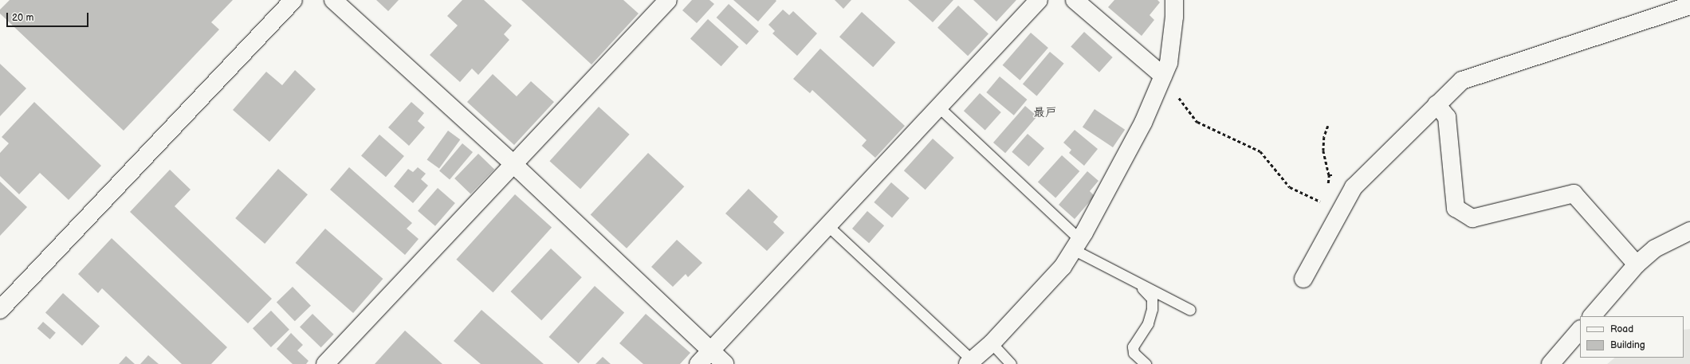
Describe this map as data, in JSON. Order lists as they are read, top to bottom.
{
  "districts": ["最戸"],
  "legend": ["Road", "Building"],
  "scale_bar": "20 m"
}
